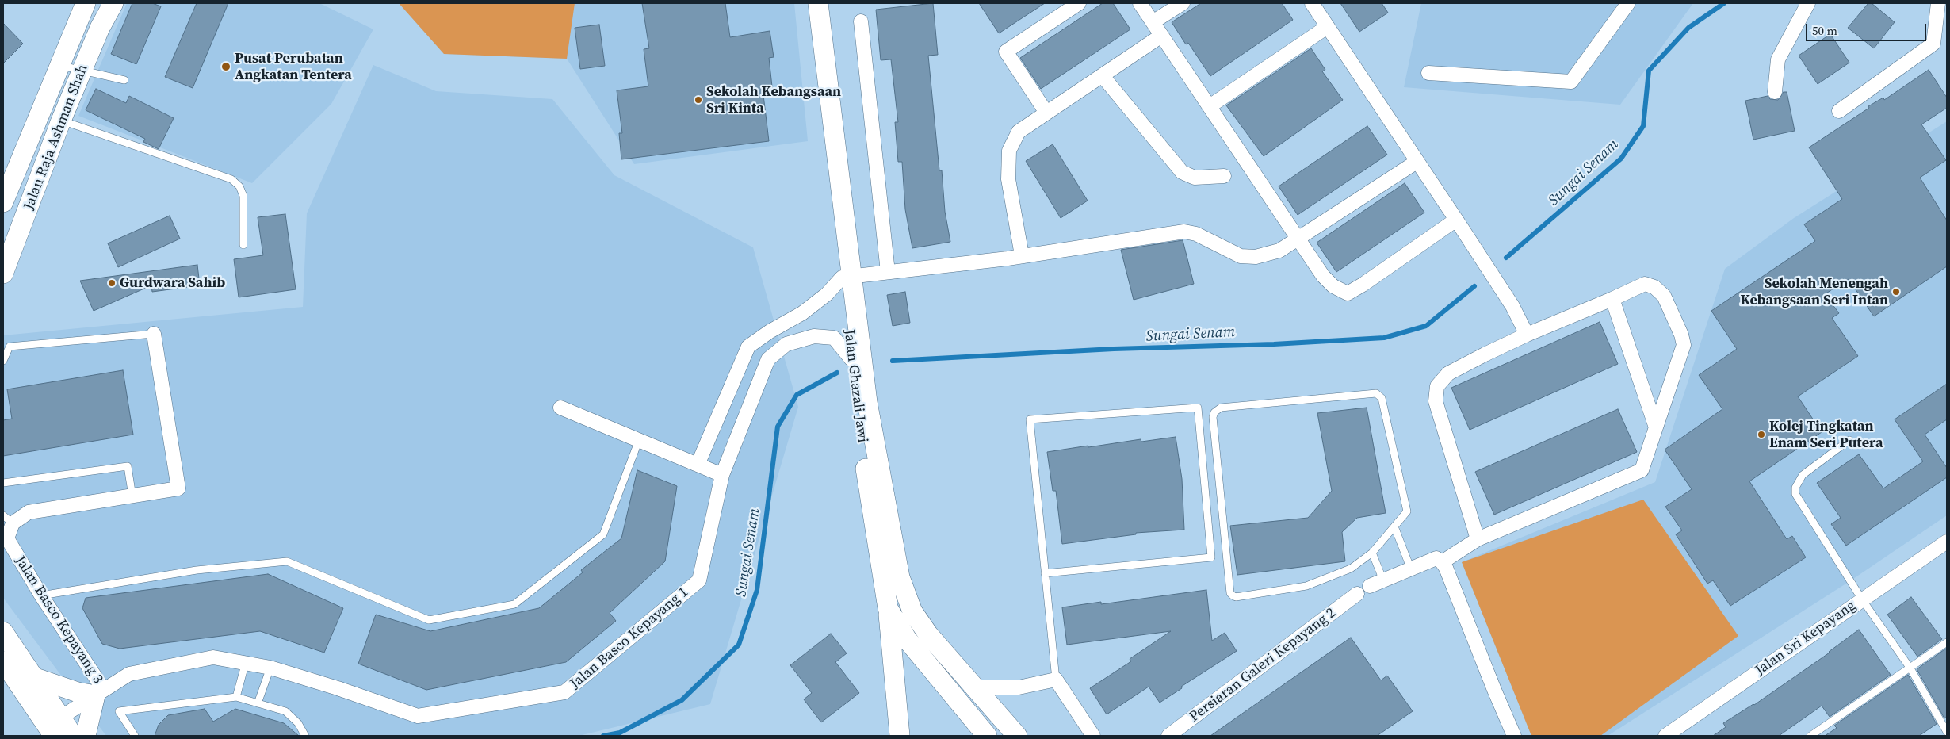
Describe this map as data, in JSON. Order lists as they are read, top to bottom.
{
  "streets": {
    "street": [
      "Jalan Raja Ashman Shah",
      "Jalan Ghazali Jawi",
      "Jalan Basco Kepayang 3",
      "Jalan Basco Kepayang 1",
      "Jalan Sri Kepayang",
      "Persiaran Galeri Kepayang 2"
    ]
  },
  "crossings": [
    ["Jalan Ghazali Jawi", "Jalan Basco Kepayang 1"],
    ["Jalan Basco Kepayang 3", "Jalan Basco Kepayang 1"]
  ],
  "water": ["Sungai Senam"],
  "places": [
    "Pusat Perubatan Angkatan Tentera",
    "Sekolah Kebangsaan Sri Kinta",
    "Gurdwara Sahib",
    "Sekolah Menengah Kebangsaan Seri Intan",
    "Kolej Tingkatan Enam Seri Putera"
  ],
  "scale_bar": "50 m"
}
